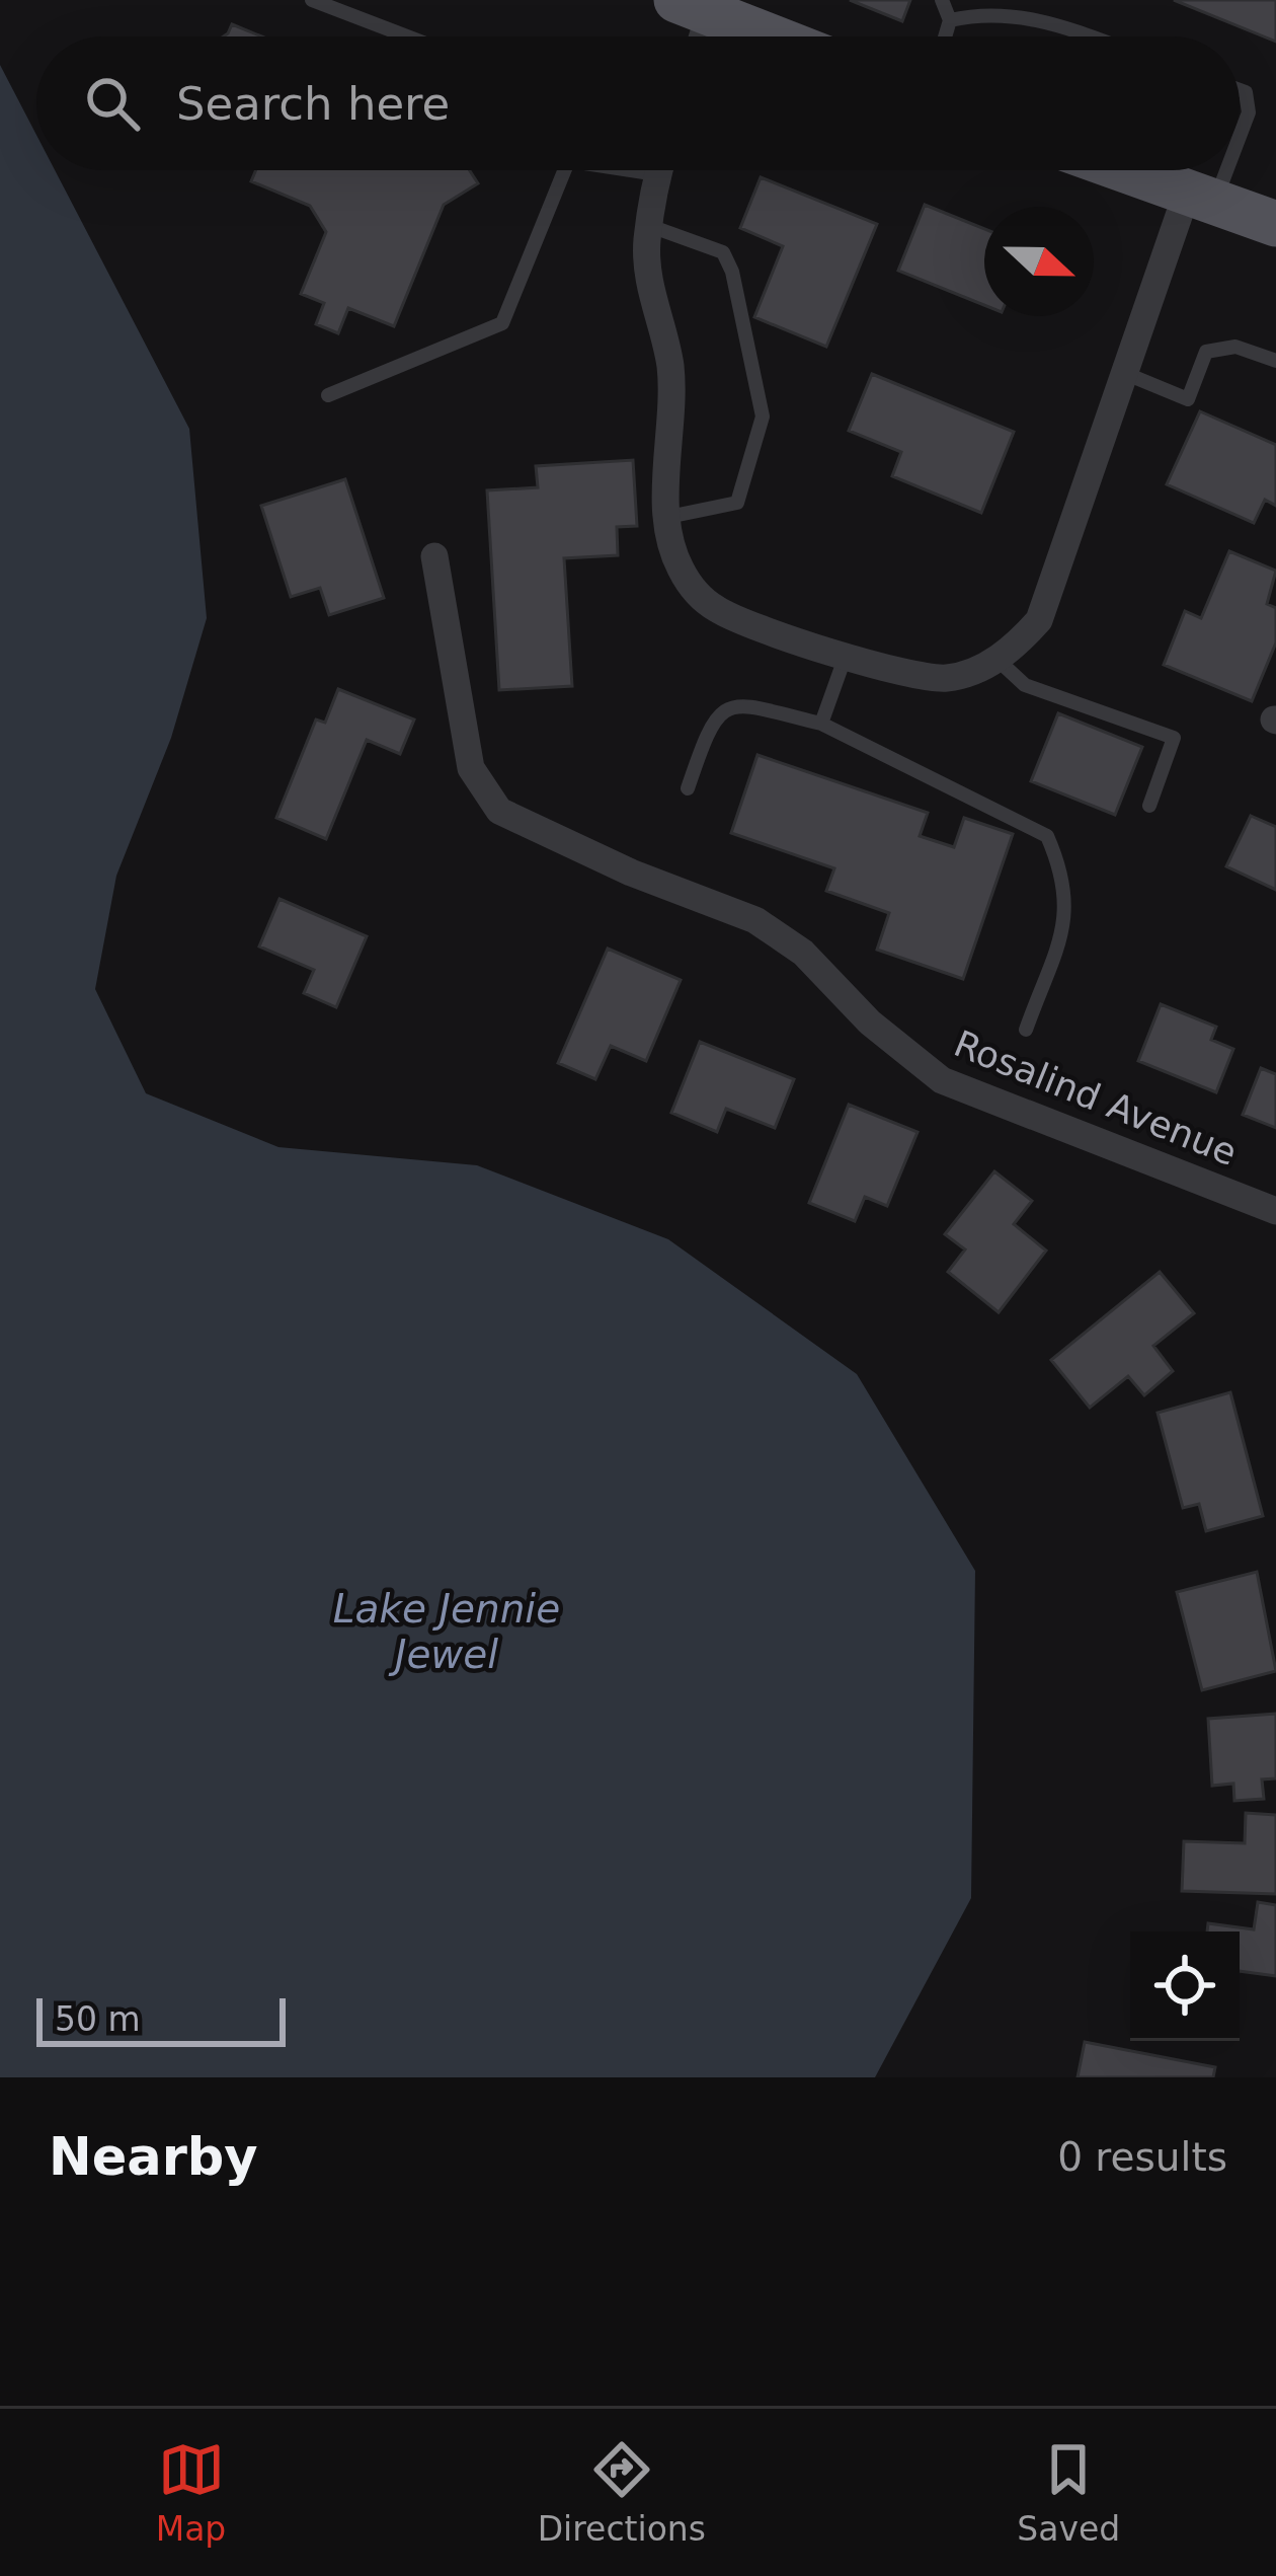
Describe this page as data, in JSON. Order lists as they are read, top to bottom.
{
  "streets": {
    "street": ["Rosalind Avenue"]
  },
  "water": ["Lake Jennie Jewel"],
  "scale_bar": "50 m",
  "north": "right",
  "page": {
    "search": "Search here",
    "scale": "50 m",
    "heading": ["Nearby", "0 results"],
    "nav": ["Map", "Directions", "Saved"]
  }
}
